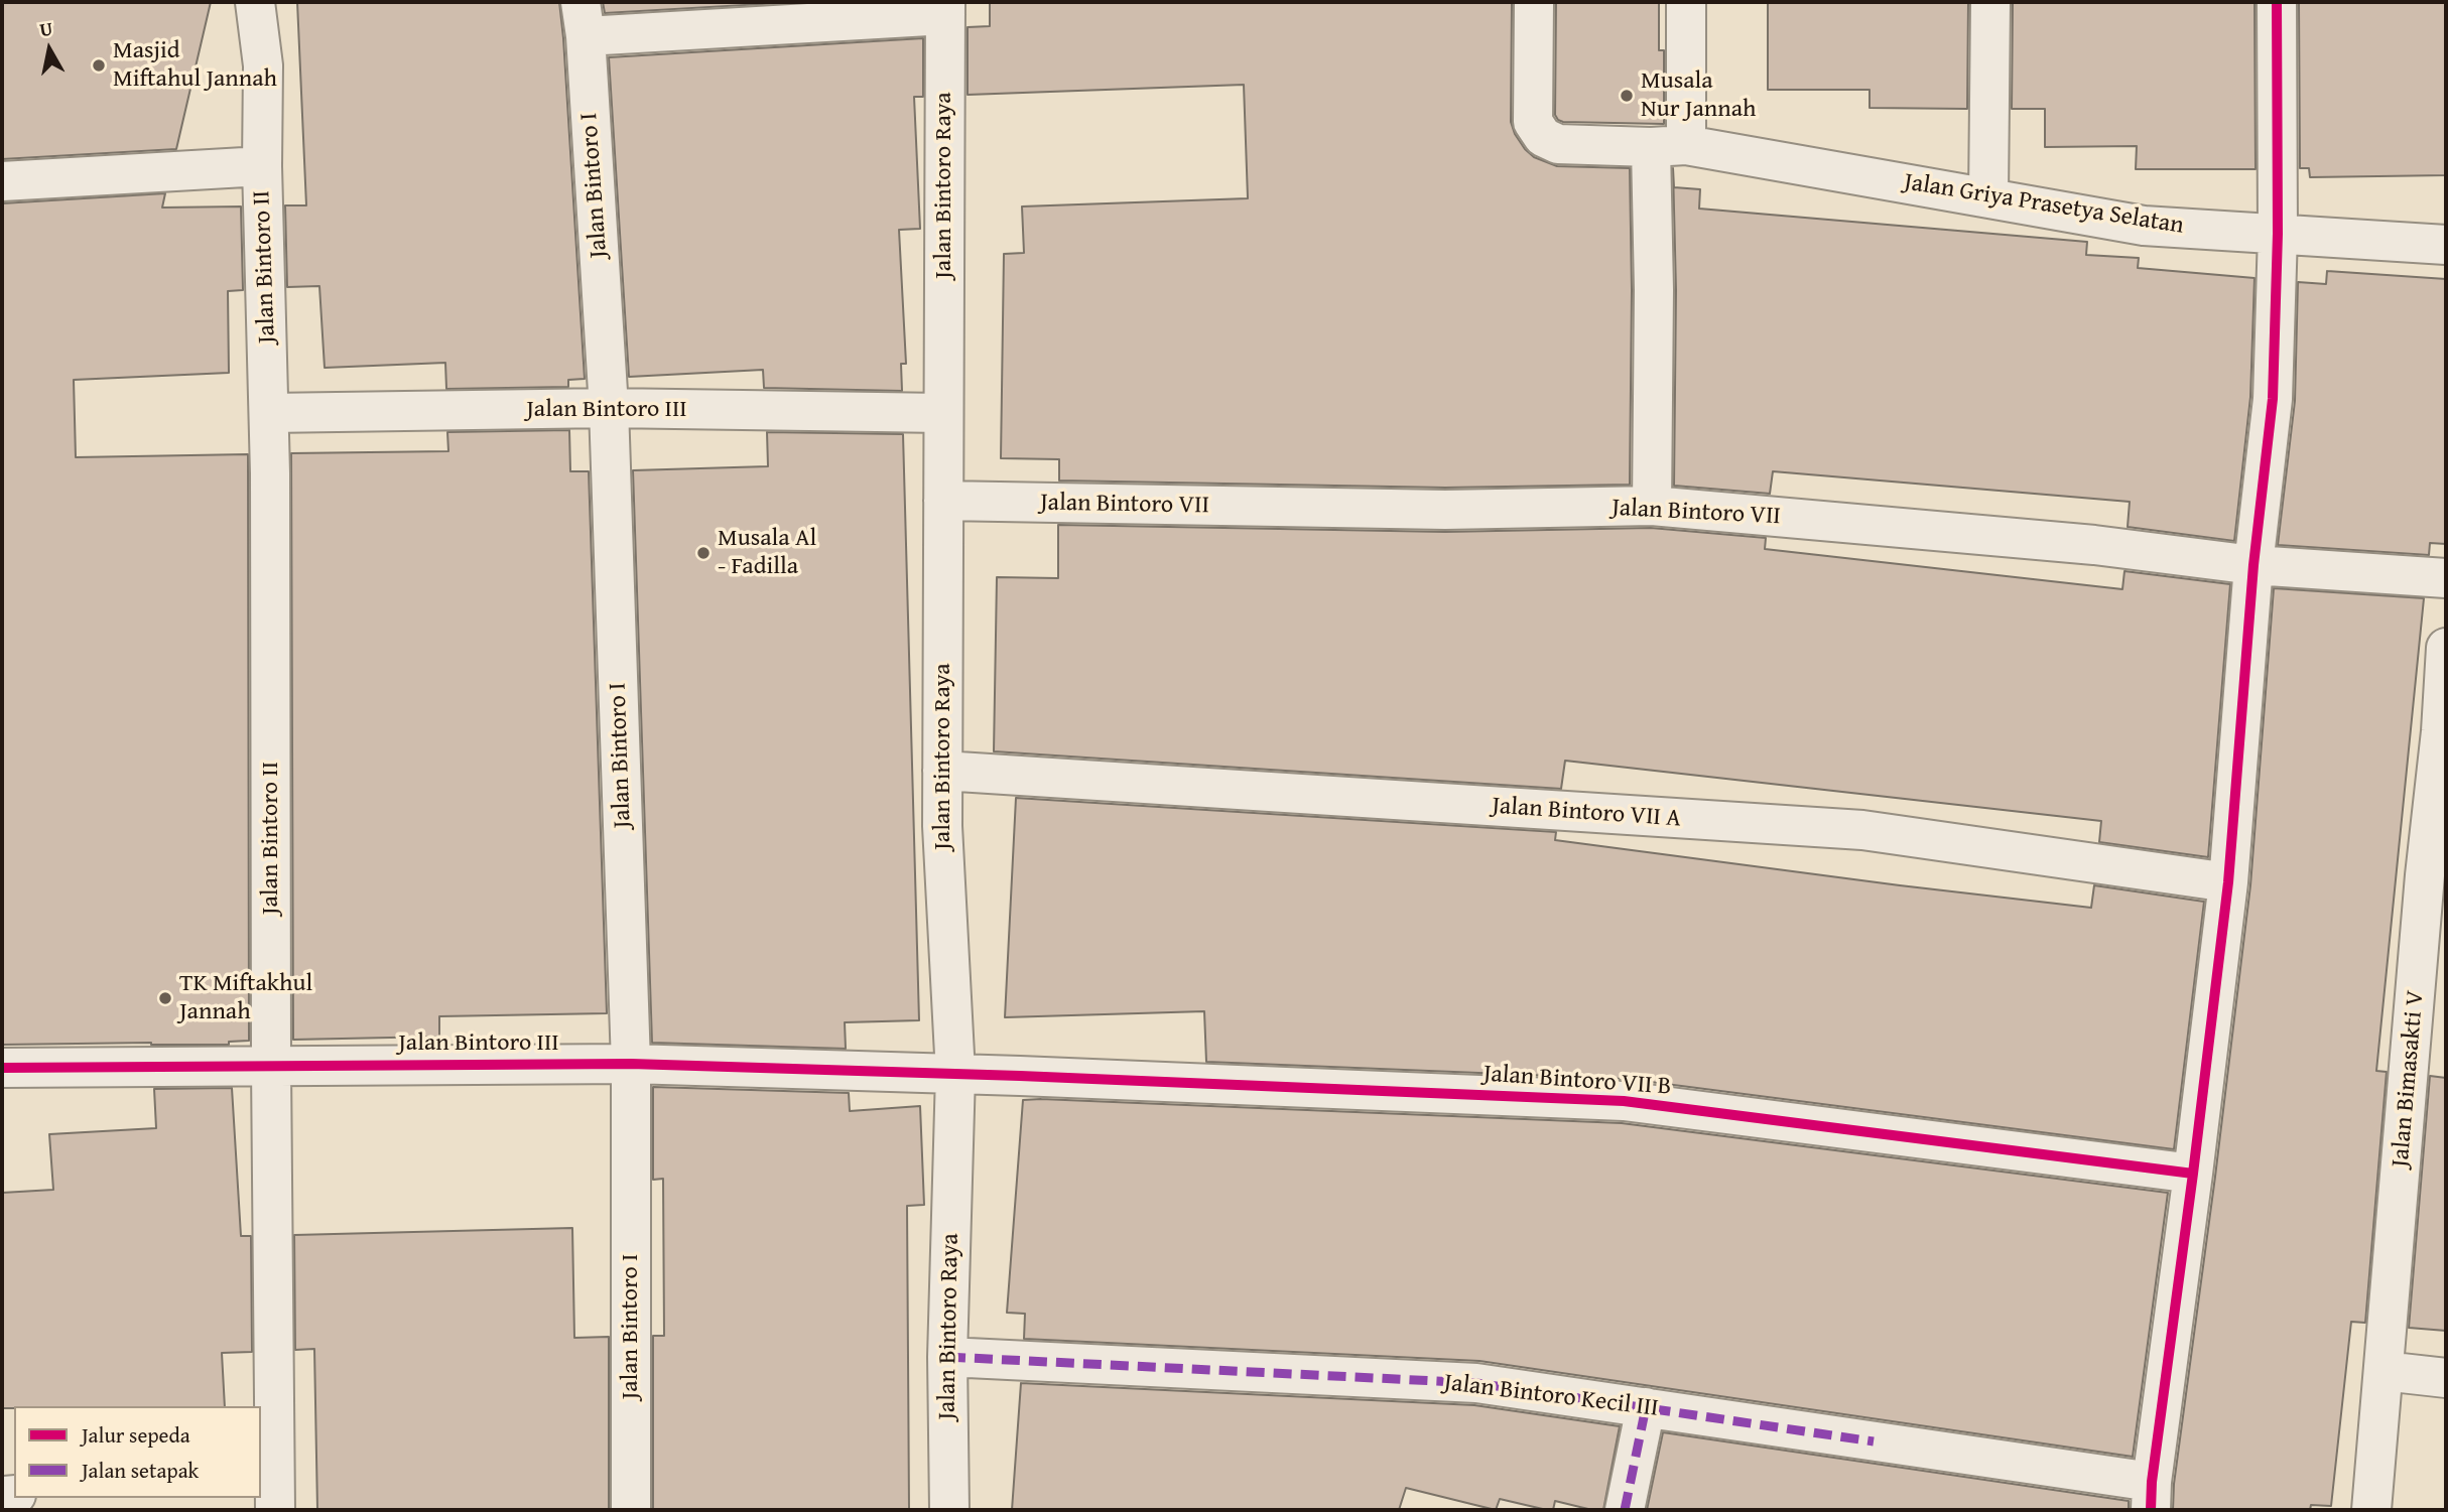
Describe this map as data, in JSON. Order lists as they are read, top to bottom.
{
  "streets": {
    "street": [
      "Jalan Bintoro I",
      "Jalan Bintoro Raya",
      "Jalan Griya Prasetya Selatan",
      "Jalan Bintoro II",
      "Jalan Bintoro III",
      "Jalan Bintoro VII",
      "Jalan Bintoro VII A",
      "Jalan Bimasakti V",
      "Jalan Bintoro VII B",
      "Jalan Bintoro Kecil III"
    ]
  },
  "crossings": [
    ["Jalan Bintoro I", "Jalan Bintoro III"],
    ["Jalan Bintoro Raya", "Jalan Bintoro III"],
    ["Jalan Bintoro Raya", "Jalan Bintoro VII"],
    ["Jalan Bintoro Raya", "Jalan Bintoro VII A"],
    ["Jalan Bintoro Raya", "Jalan Bintoro VII B"],
    ["Jalan Bintoro Raya", "Jalan Bintoro Kecil III"],
    ["Jalan Bintoro II", "Jalan Bintoro III"],
    ["Jalan Bintoro III", "Jalan Bintoro VII B"]
  ],
  "places": [
    "Masjid Miftahul Jannah",
    "Musala Nur Jannah",
    "Musala Al - Fadilla",
    "TK Miftakhul Jannah"
  ],
  "legend": ["Jalur sepeda", "Jalan setapak"],
  "north": "top"
}
